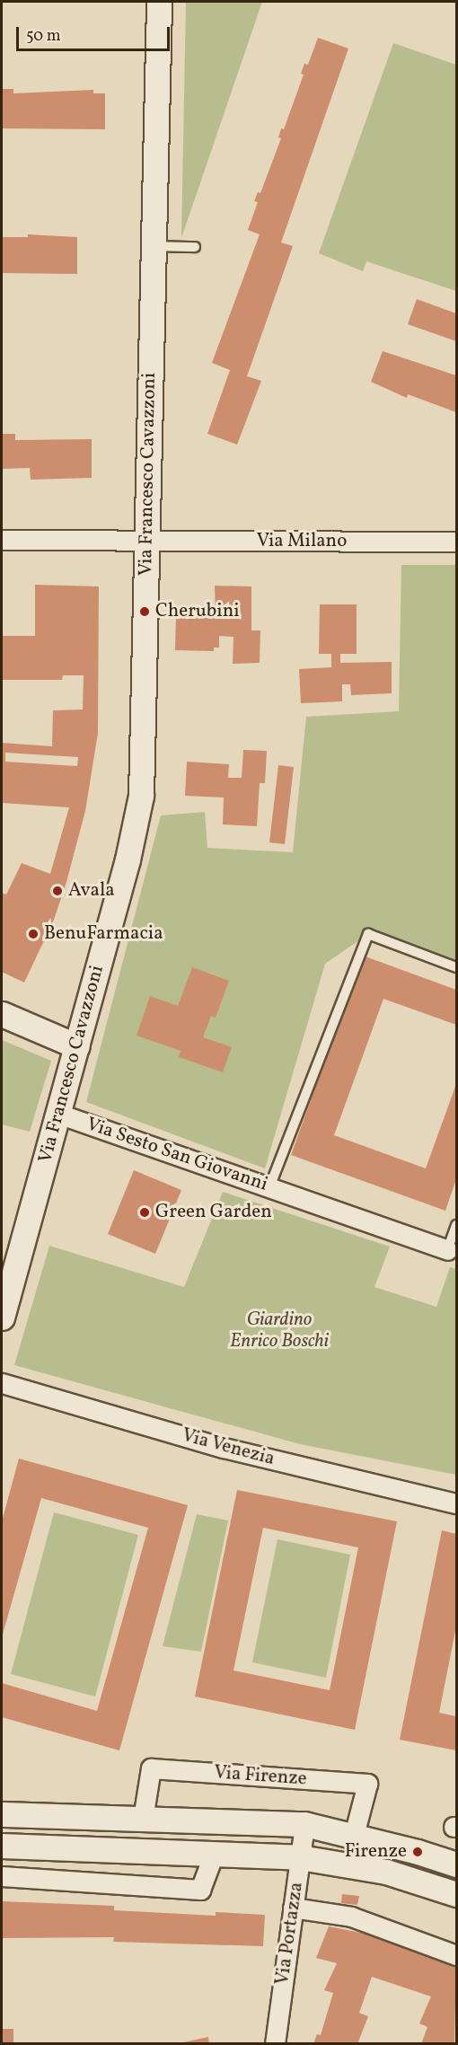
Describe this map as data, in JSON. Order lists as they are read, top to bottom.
{
  "streets": {
    "street": [
      "Via Francesco Cavazzoni",
      "Via Milano",
      "Via Sesto San Giovanni",
      "Via Venezia",
      "Via Firenze",
      "Via Portazza"
    ]
  },
  "crossings": [
    ["Via Francesco Cavazzoni", "Via Milano"],
    ["Via Francesco Cavazzoni", "Via Sesto San Giovanni"]
  ],
  "parks": ["Giardino Enrico Boschi"],
  "places": [
    "Cherubini",
    "Avala",
    "BenuFarmacia",
    "Green Garden",
    "Firenze"
  ],
  "scale_bar": "50 m"
}
